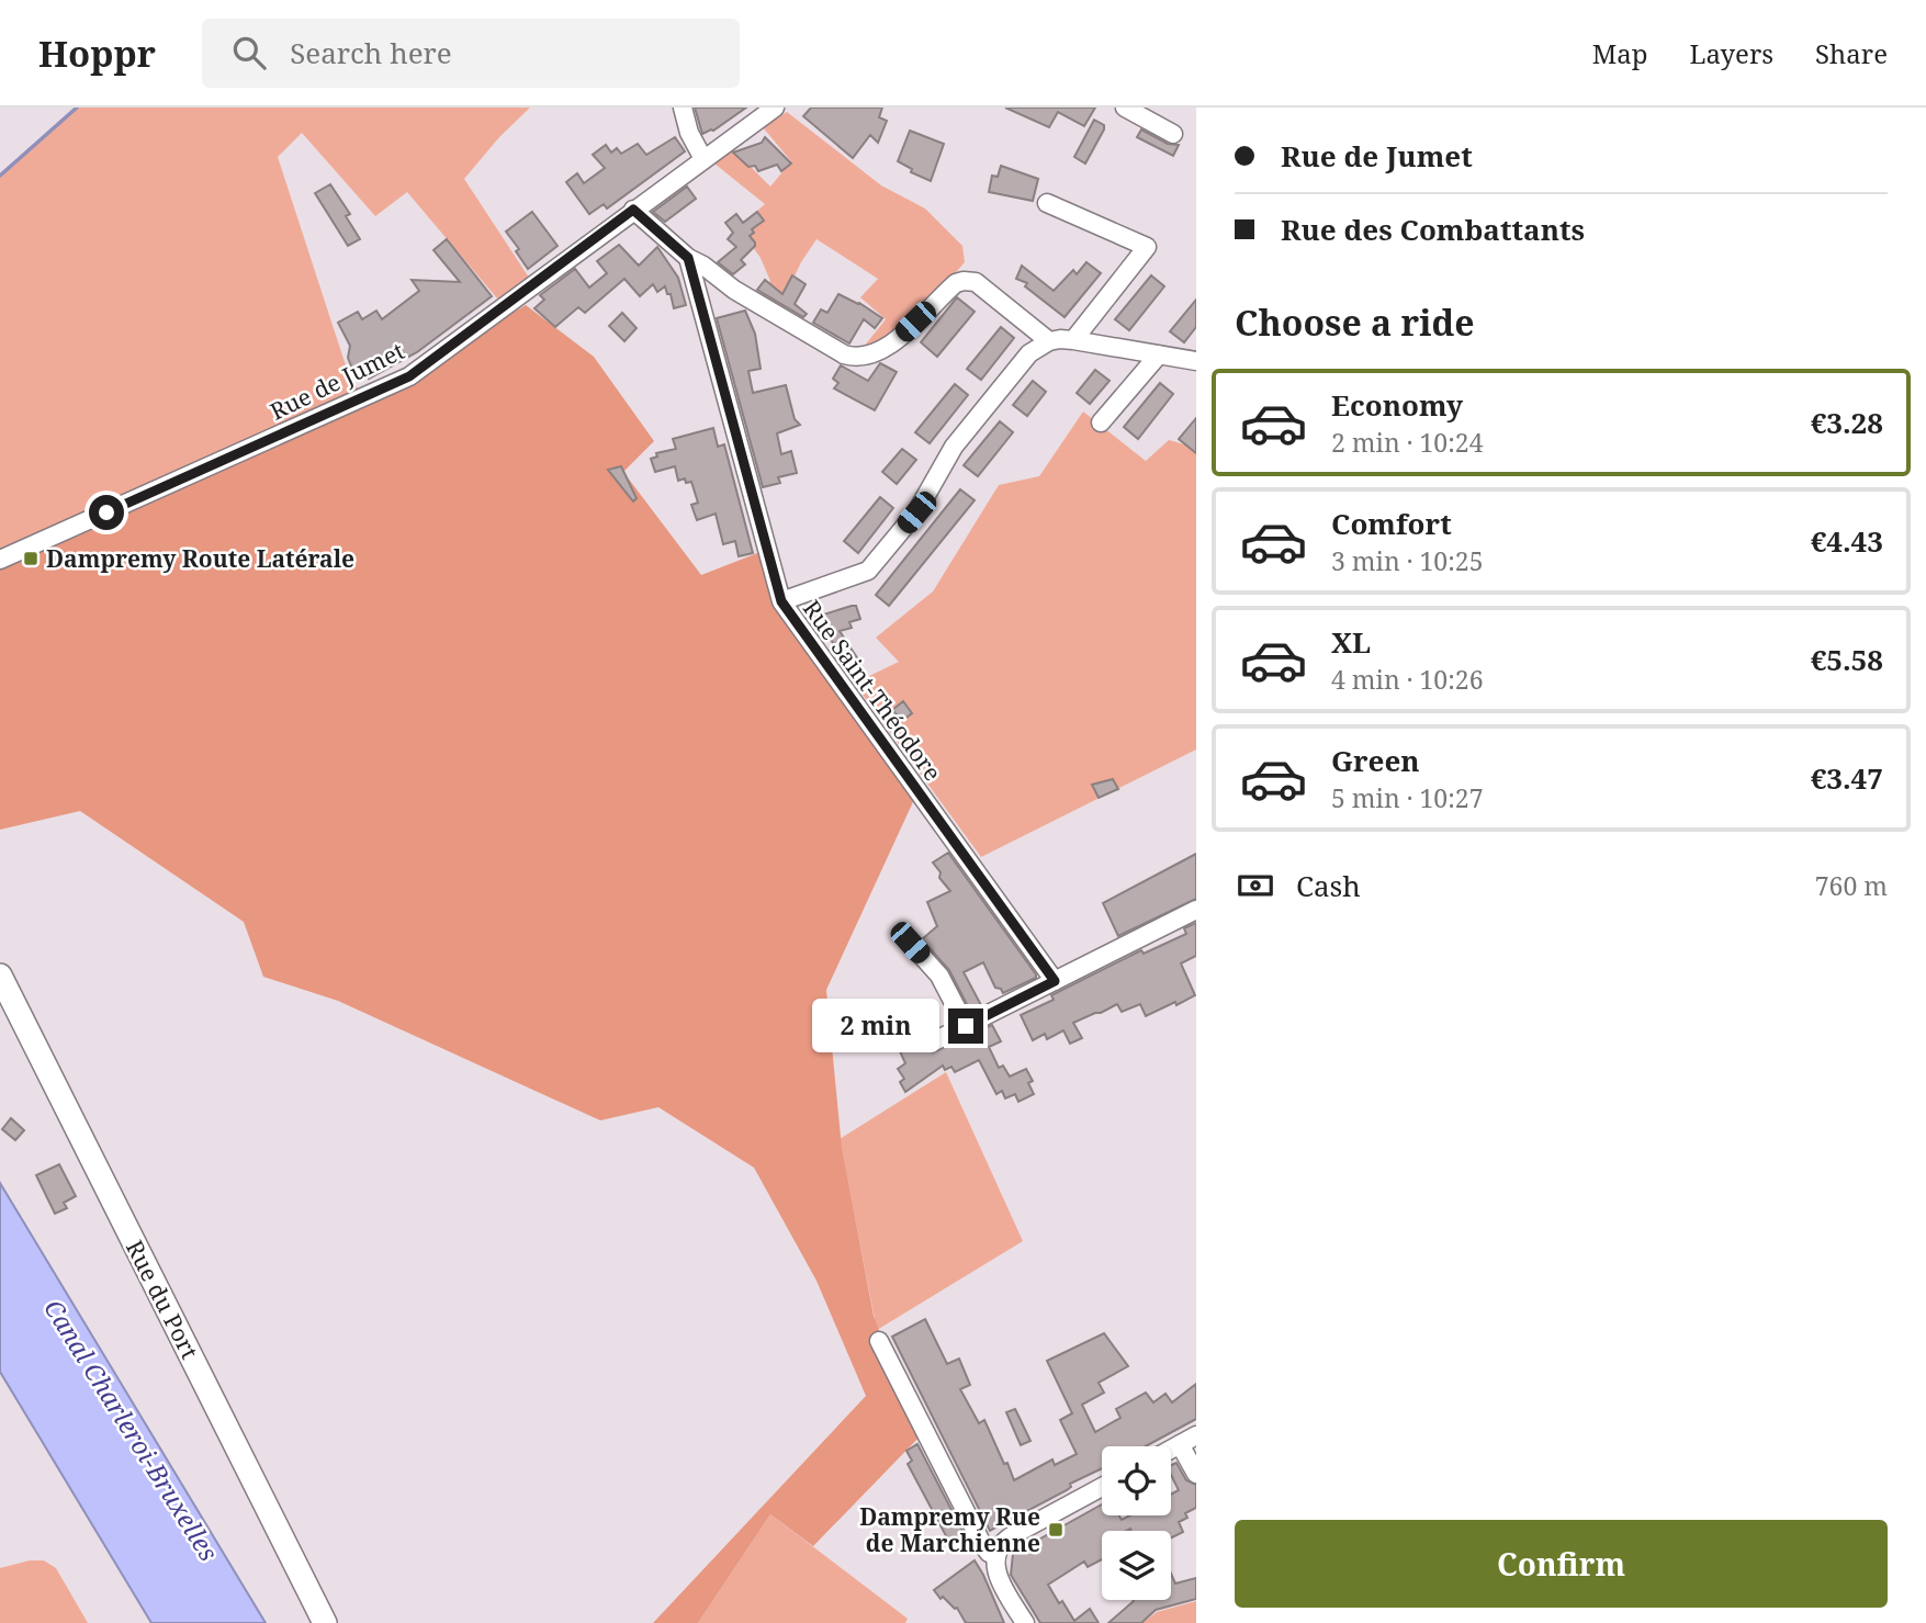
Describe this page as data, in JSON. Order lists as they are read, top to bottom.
{
  "streets": {
    "main road": ["Rue du Port"],
    "street": ["Rue de Jumet", "Rue Saint-Théodore"]
  },
  "water": ["Canal Charleroi-Bruxelles"],
  "places": {
    "transit": ["Dampremy Route Latérale", "Dampremy Rue de Marchienne"]
  },
  "page": {
    "header": "Hoppr",
    "search": "Search here",
    "nav": ["Map", "Layers", "Share"],
    "banner": ["Rue de Jumet", "Rue des Combattants"],
    "heading": "Choose a ride",
    "list": [
      {
        "name": "Economy",
        "note": "2 min · 10:24",
        "value": "€3.28"
      },
      {
        "name": "Comfort",
        "note": "3 min · 10:25",
        "value": "€4.43"
      },
      {
        "name": "XL",
        "note": "4 min · 10:26",
        "value": "€5.58"
      },
      {
        "name": "Green",
        "note": "5 min · 10:27",
        "value": "€3.47"
      }
    ],
    "pay": ["Cash", "760 m"],
    "bubble": "2 min",
    "buttons": "Confirm"
  }
}
